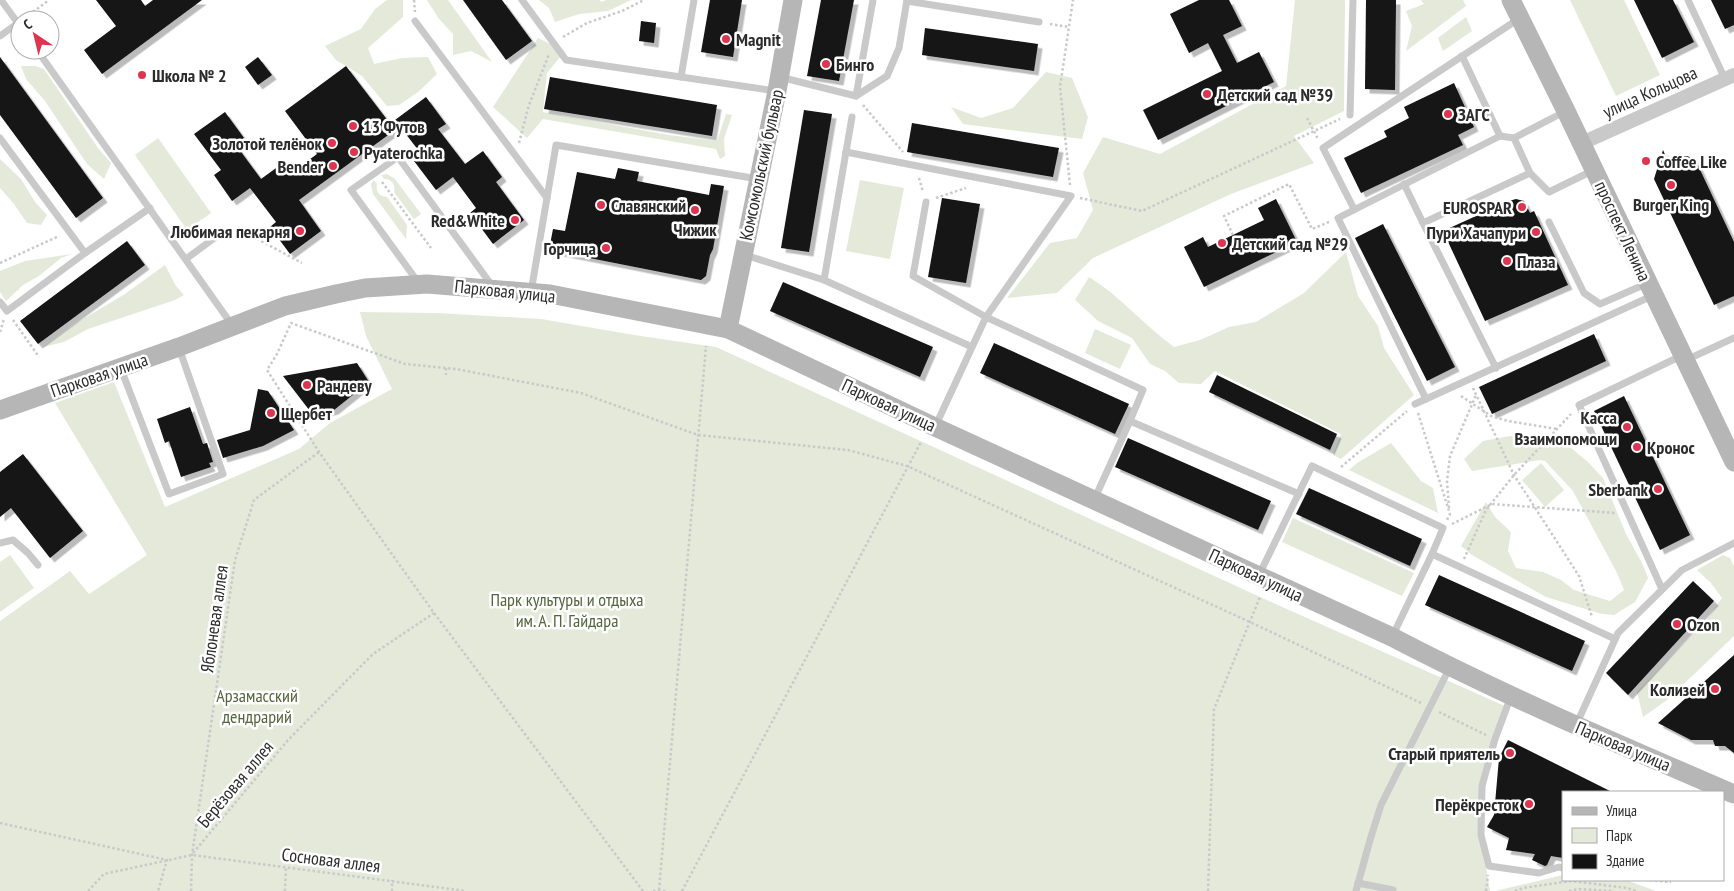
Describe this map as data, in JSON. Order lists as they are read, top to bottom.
{
  "streets": {
    "street": [
      "улица Кольцова",
      "Комсомольский бульвар",
      "проспект Ленина",
      "Парковая улица"
    ],
    "path": ["Яблоневая аллея", "Берёзовая аллея", "Сосновая аллея"]
  },
  "crossings": [
    ["улица Кольцова", "проспект Ленина"],
    ["Комсомольский бульвар", "Парковая улица"],
    ["Яблоневая аллея", "Берёзовая аллея"],
    ["Яблоневая аллея", "Сосновая аллея"],
    ["Берёзовая аллея", "Сосновая аллея"]
  ],
  "parks": ["Парк культуры и отдыха им. А. П. Гайдара", "Арзамасский дендрарий"],
  "places": [
    "Magnit",
    "Бинго",
    "Школа № 2",
    "Детский сад №39",
    "ЗАГС",
    "13 Футов",
    "Золотой телёнок",
    "Pyaterochka",
    "Coffee Like",
    "Bender",
    "Burger King",
    "Славянский",
    "EUROSPAR",
    "Чижик",
    "Red&White",
    "Любимая пекарня",
    "Пури Хачапури",
    "Детский сад №29",
    "Горчица",
    "Плаза",
    "Рандеву",
    "Щербет",
    "Касса Взаимопомощи",
    "Кронос",
    "Sberbank",
    "Ozon",
    "Колизей",
    "Старый приятель",
    "Перёкресток"
  ],
  "legend": ["Улица", "Парк", "Здание"],
  "north": "top left"
}
